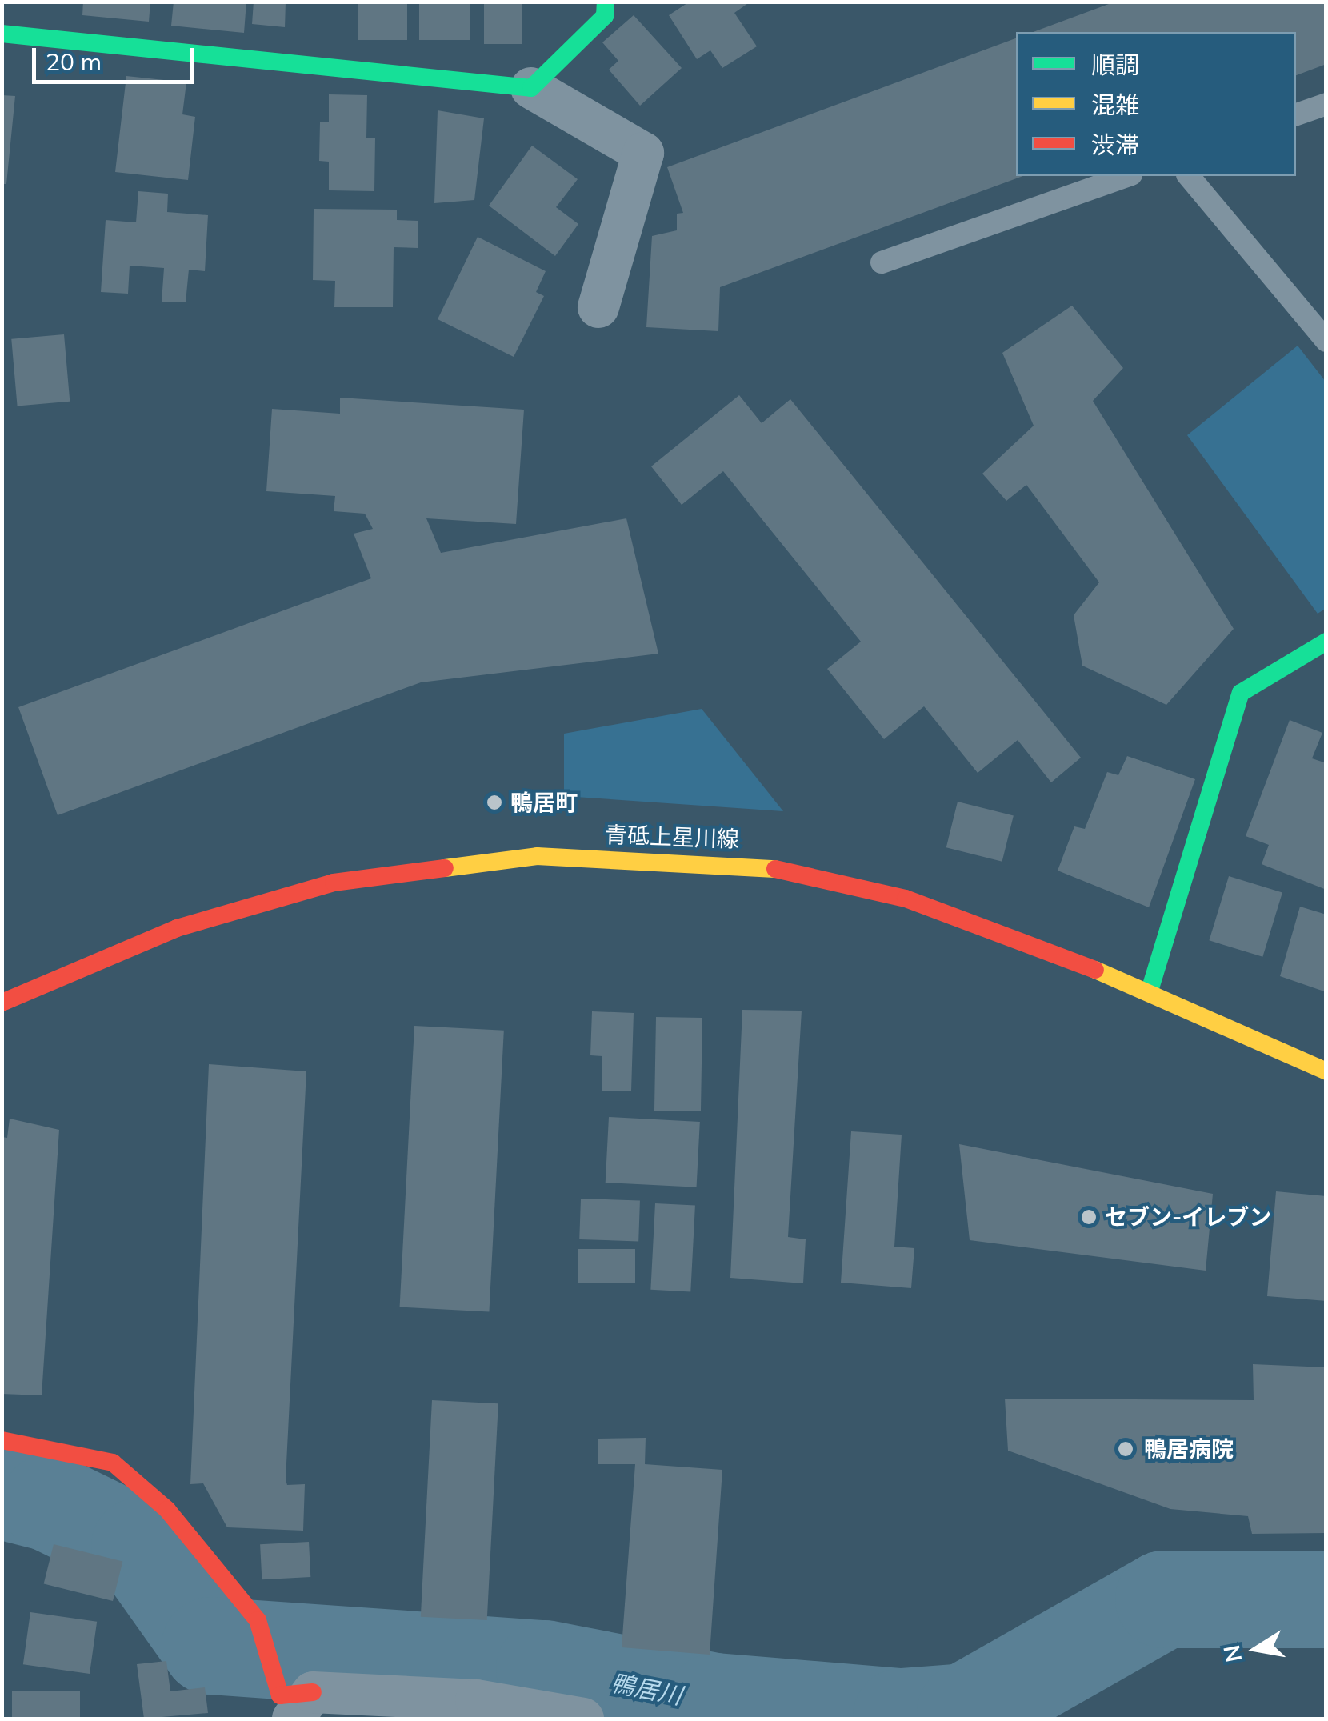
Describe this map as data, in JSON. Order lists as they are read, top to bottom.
{
  "streets": {
    "street": ["青砥上星川線"]
  },
  "water": ["鴨居川"],
  "places": ["鴨居町", "セブン-イレブン", "鴨居病院"],
  "legend": ["順調", "混雑", "渋滞"],
  "scale_bar": "20 m",
  "north": "left"
}
